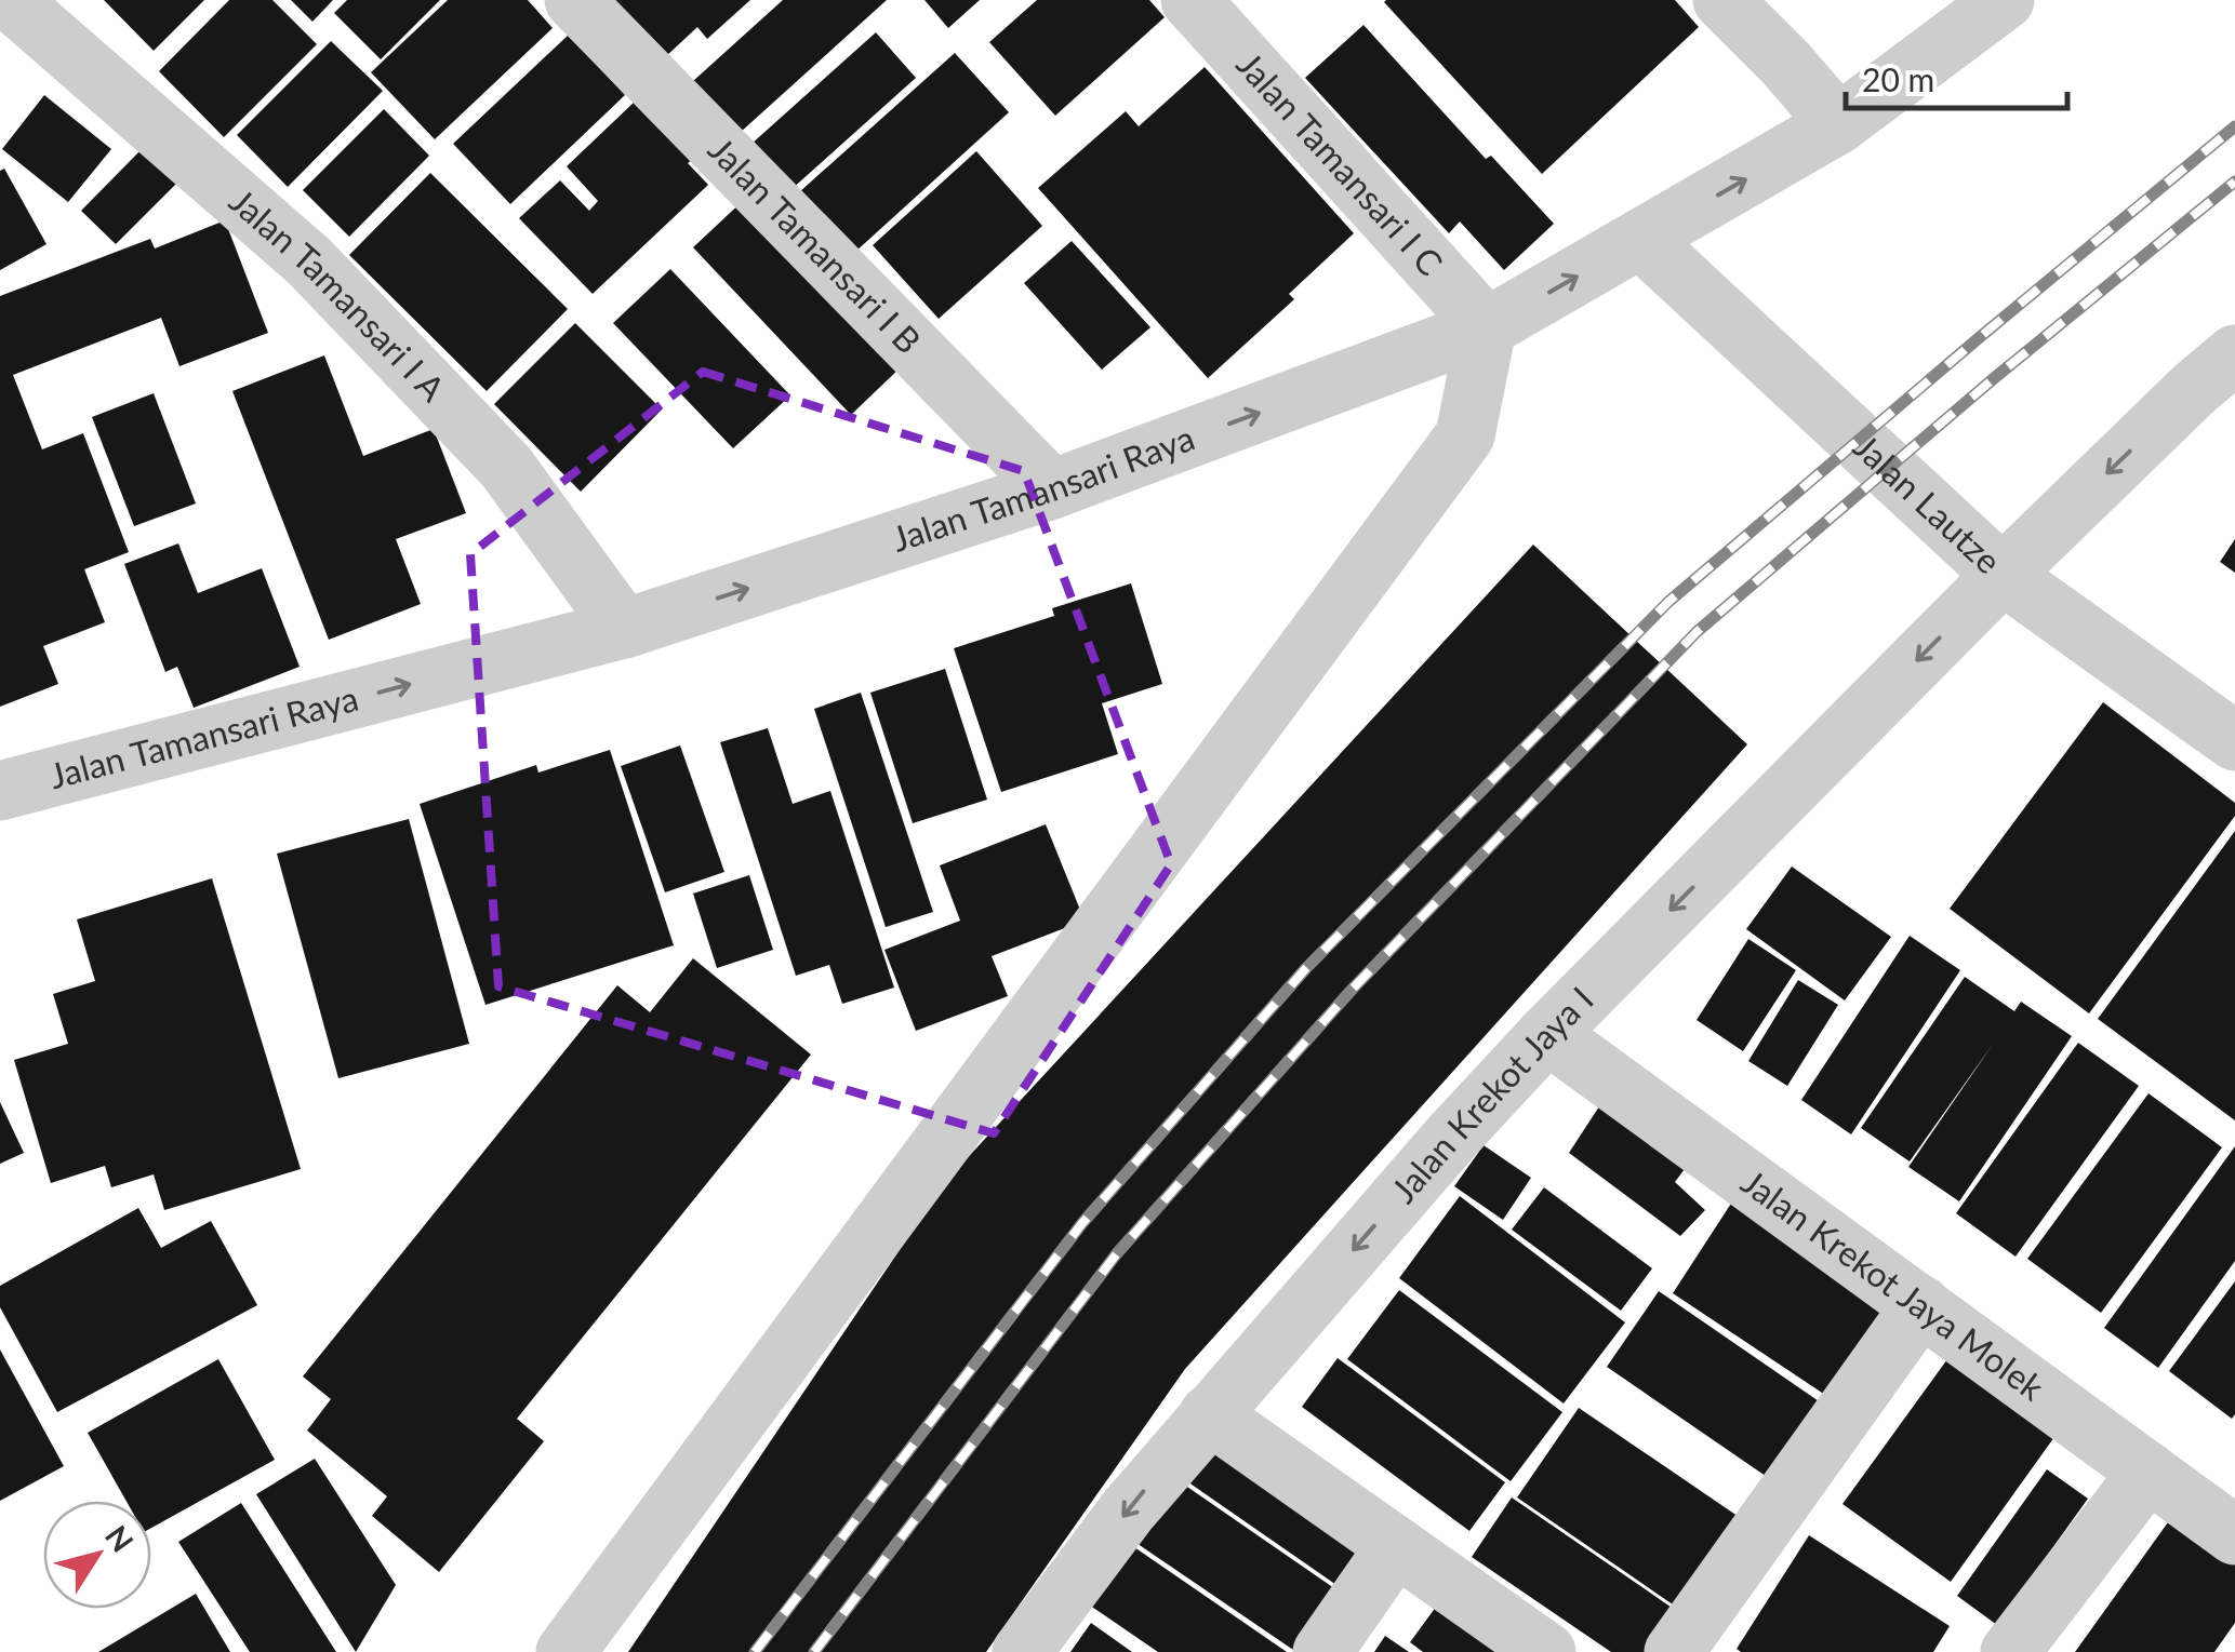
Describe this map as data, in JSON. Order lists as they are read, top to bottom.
{
  "streets": {
    "street": [
      "Jalan Tamansari I C",
      "Jalan Tamansari I B",
      "Jalan Tamansari I A",
      "Jalan Tamansari Raya",
      "Jalan Lautze",
      "Jalan Krekot Jaya I",
      "Jalan Krekot Jaya Molek"
    ]
  },
  "crossings": [
    ["Jalan Tamansari I C", "Jalan Tamansari Raya"],
    ["Jalan Tamansari I B", "Jalan Tamansari Raya"],
    ["Jalan Tamansari I A", "Jalan Tamansari Raya"],
    ["Jalan Tamansari Raya", "Jalan Lautze"],
    ["Jalan Lautze", "Jalan Krekot Jaya I"],
    ["Jalan Krekot Jaya I", "Jalan Krekot Jaya Molek"]
  ],
  "one_way": ["Jalan Tamansari Raya"],
  "scale_bar": "20 m",
  "north": "top right"
}
